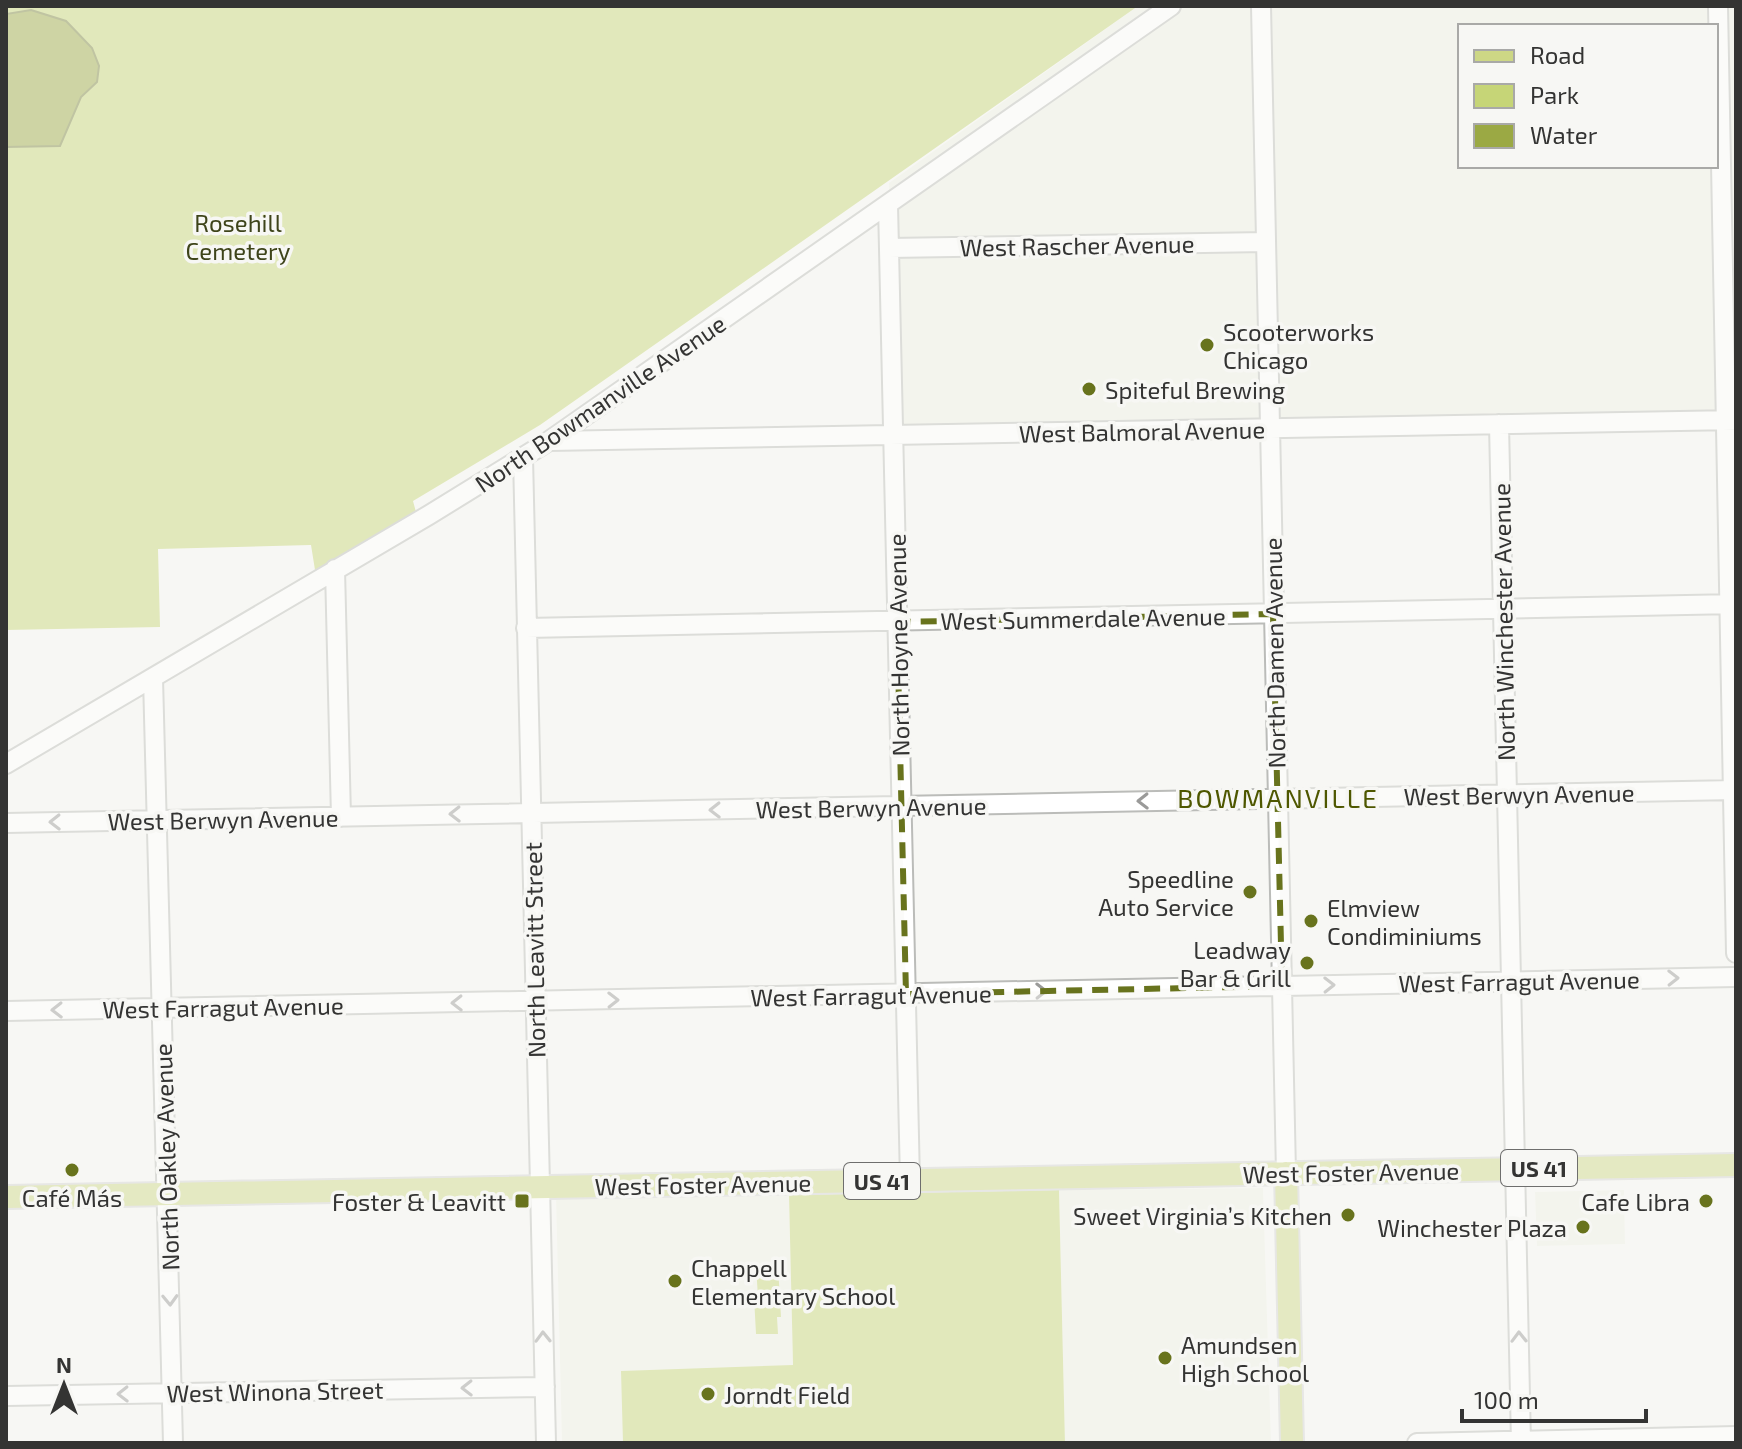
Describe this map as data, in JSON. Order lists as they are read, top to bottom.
{
  "streets": {
    "main road": ["North Damen Avenue", "US 41", "West Foster Avenue"],
    "street": [
      "West Rascher Avenue",
      "North Bowmanville Avenue",
      "West Balmoral Avenue",
      "West Summerdale Avenue",
      "North Winchester Avenue",
      "North Hoyne Avenue",
      "West Berwyn Avenue",
      "North Leavitt Street",
      "West Farragut Avenue",
      "North Oakley Avenue",
      "West Winona Street"
    ]
  },
  "crossings": [
    ["West Rascher Avenue", "North Hoyne Avenue"],
    ["West Rascher Avenue", "North Damen Avenue"],
    ["North Bowmanville Avenue", "West Balmoral Avenue"],
    ["North Bowmanville Avenue", "North Hoyne Avenue"],
    ["North Bowmanville Avenue", "North Leavitt Street"],
    ["North Bowmanville Avenue", "North Oakley Avenue"],
    ["West Balmoral Avenue", "North Winchester Avenue"],
    ["West Balmoral Avenue", "North Hoyne Avenue"],
    ["West Balmoral Avenue", "North Damen Avenue"],
    ["West Summerdale Avenue", "North Winchester Avenue"],
    ["West Summerdale Avenue", "North Hoyne Avenue"],
    ["West Summerdale Avenue", "North Damen Avenue"],
    ["West Summerdale Avenue", "North Leavitt Street"],
    ["North Winchester Avenue", "West Berwyn Avenue"],
    ["North Winchester Avenue", "West Farragut Avenue"],
    ["North Winchester Avenue", "West Foster Avenue"],
    ["North Hoyne Avenue", "West Berwyn Avenue"],
    ["North Hoyne Avenue", "West Farragut Avenue"],
    ["North Hoyne Avenue", "West Foster Avenue"],
    ["North Damen Avenue", "West Berwyn Avenue"],
    ["North Damen Avenue", "West Farragut Avenue"],
    ["North Damen Avenue", "West Foster Avenue"],
    ["West Berwyn Avenue", "North Leavitt Street"],
    ["West Berwyn Avenue", "North Oakley Avenue"],
    ["North Leavitt Street", "West Farragut Avenue"],
    ["North Leavitt Street", "West Foster Avenue"],
    ["North Leavitt Street", "West Winona Street"],
    ["West Farragut Avenue", "North Oakley Avenue"],
    ["North Oakley Avenue", "West Foster Avenue"],
    ["North Oakley Avenue", "West Winona Street"]
  ],
  "one_way": ["West Berwyn Avenue", "West Winona Street"],
  "districts": ["BOWMANVILLE"],
  "parks": ["Rosehill Cemetery"],
  "places": {
    "other": [
      "Scooterworks Chicago",
      "Spiteful Brewing",
      "Speedline Auto Service",
      "Elmview Condiminiums",
      "Leadway Bar & Grill",
      "Café Más",
      "Cafe Libra",
      "Sweet Virginia’s Kitchen",
      "Winchester Plaza",
      "Chappell Elementary School",
      "Amundsen High School",
      "Jorndt Field"
    ],
    "transit": ["Foster & Leavitt"]
  },
  "legend": ["Road", "Park", "Water"],
  "scale_bar": "100 m",
  "north": "top"
}
